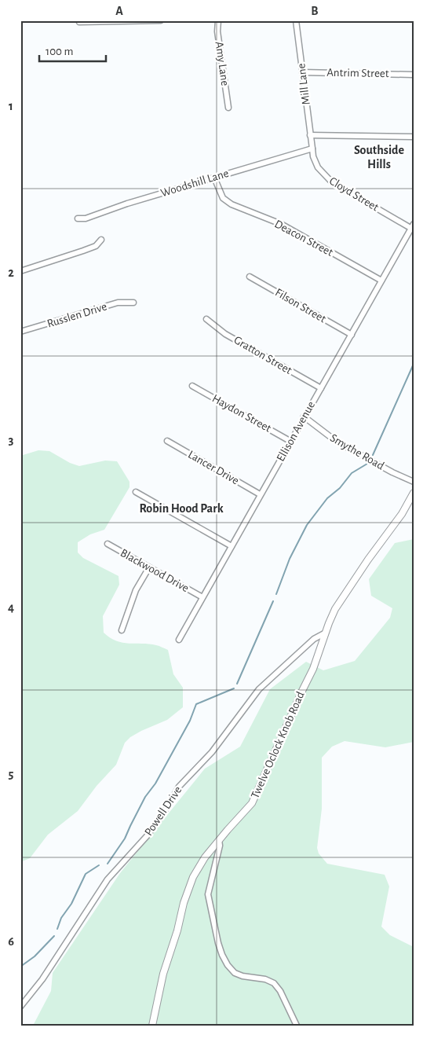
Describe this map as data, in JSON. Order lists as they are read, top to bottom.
{
  "streets": {
    "street": [
      "Amy Lane",
      "Antrim Street",
      "Mill Lane",
      "Woodshill Lane",
      "Cloyd Street",
      "Deacon Street",
      "Filson Street",
      "Russlen Drive",
      "Gratton Street",
      "Haydon Street",
      "Ellison Avenue",
      "Smythe Road",
      "Lancer Drive",
      "Blackwood Drive",
      "Twelve Oclock Knob Road",
      "Powell Drive"
    ]
  },
  "crossings": [
    ["Antrim Street", "Mill Lane"],
    ["Mill Lane", "Woodshill Lane"],
    ["Mill Lane", "Cloyd Street"],
    ["Woodshill Lane", "Cloyd Street"],
    ["Woodshill Lane", "Deacon Street"],
    ["Cloyd Street", "Ellison Avenue"],
    ["Deacon Street", "Ellison Avenue"],
    ["Filson Street", "Ellison Avenue"],
    ["Gratton Street", "Ellison Avenue"],
    ["Haydon Street", "Ellison Avenue"],
    ["Ellison Avenue", "Smythe Road"],
    ["Ellison Avenue", "Lancer Drive"],
    ["Ellison Avenue", "Blackwood Drive"],
    ["Twelve Oclock Knob Road", "Powell Drive"]
  ],
  "districts": ["Southside Hills", "Robin Hood Park"],
  "scale_bar": "100 m",
  "grid": {
    "columns": ["A", "B"],
    "rows": [
      "1",
      "2",
      "3",
      "4",
      "5",
      "6"
    ]
  }
}
